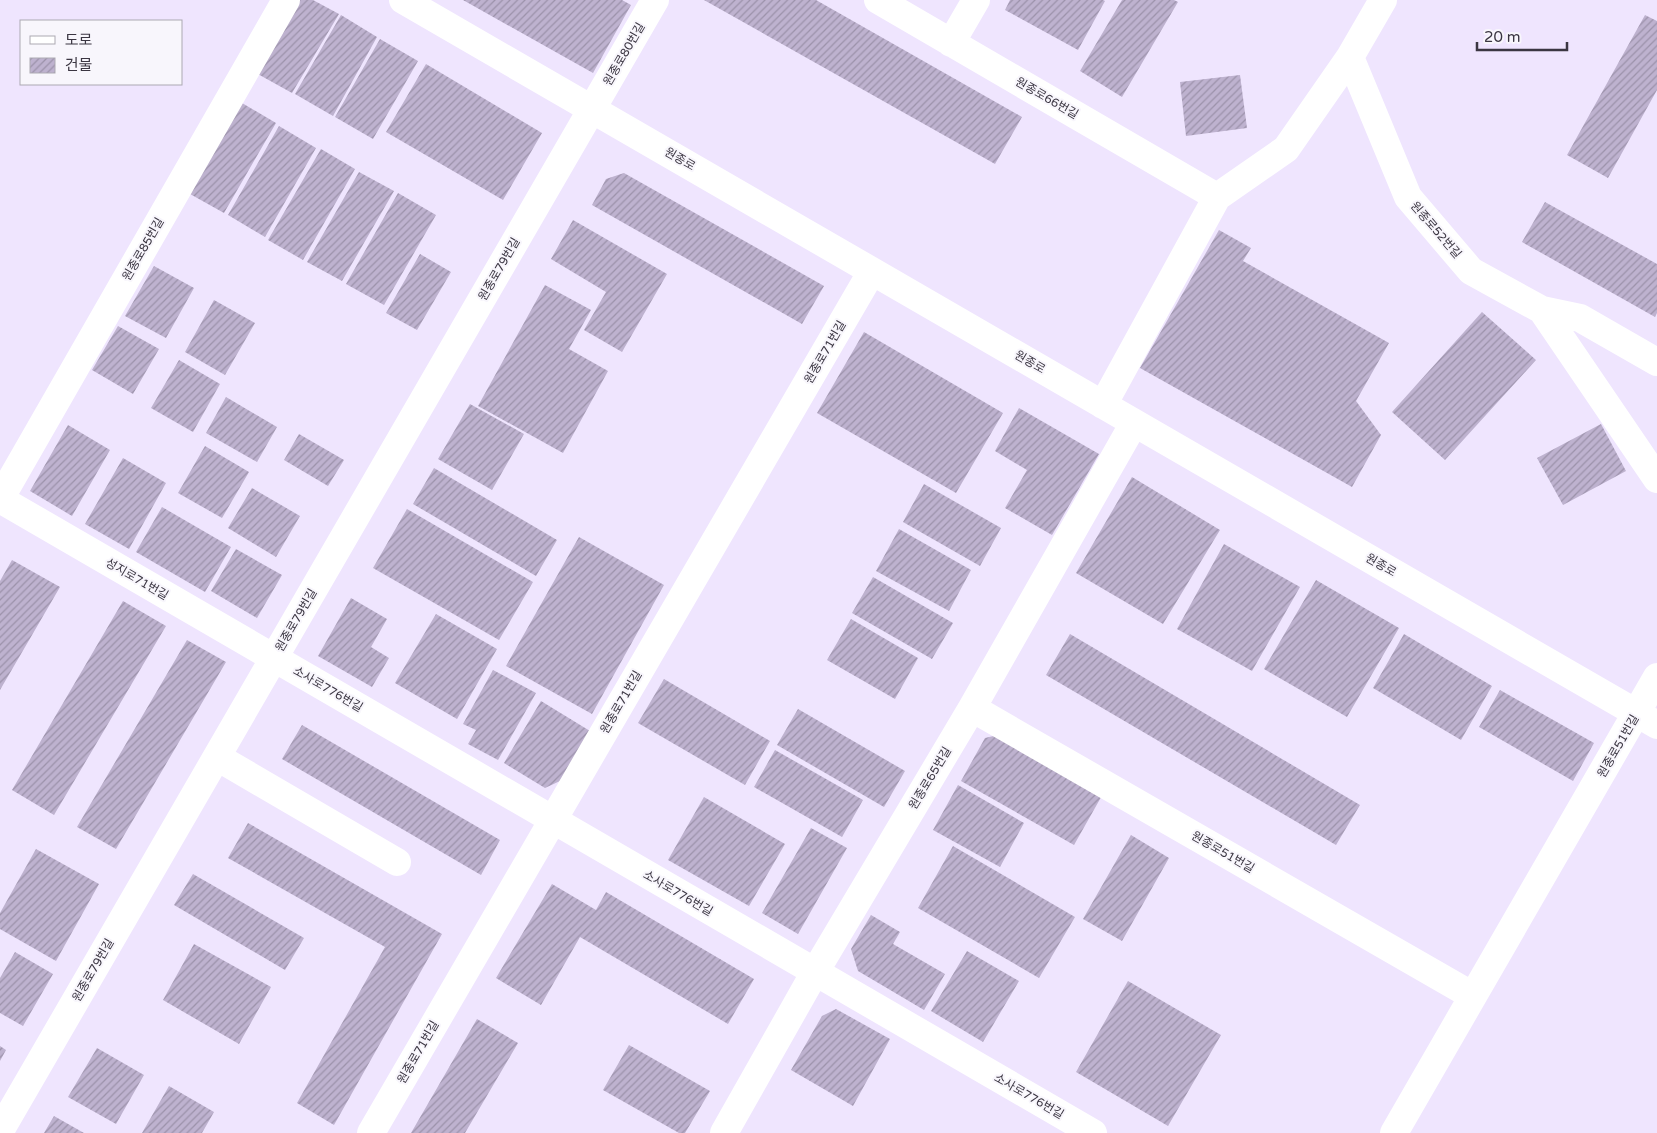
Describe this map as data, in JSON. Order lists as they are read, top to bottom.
{
  "streets": {
    "street": [
      "원종로80번길",
      "원종로66번길",
      "원종로",
      "원종로52번길",
      "원종로85번길",
      "원종로79번길",
      "원종로71번길",
      "성지로71번길",
      "소사로776번길",
      "원종로51번길",
      "원종로65번길"
    ]
  },
  "crossings": [
    ["원종로80번길", "원종로"],
    ["원종로80번길", "원종로79번길"],
    ["원종로", "원종로79번길"],
    ["원종로", "원종로71번길"],
    ["원종로", "원종로51번길"],
    ["원종로", "원종로65번길"],
    ["원종로85번길", "성지로71번길"],
    ["원종로79번길", "성지로71번길"],
    ["원종로79번길", "소사로776번길"],
    ["원종로71번길", "소사로776번길"],
    ["성지로71번길", "소사로776번길"],
    ["소사로776번길", "원종로65번길"],
    ["원종로51번길", "원종로65번길"]
  ],
  "legend": ["도로", "건물"],
  "scale_bar": "20 m"
}
